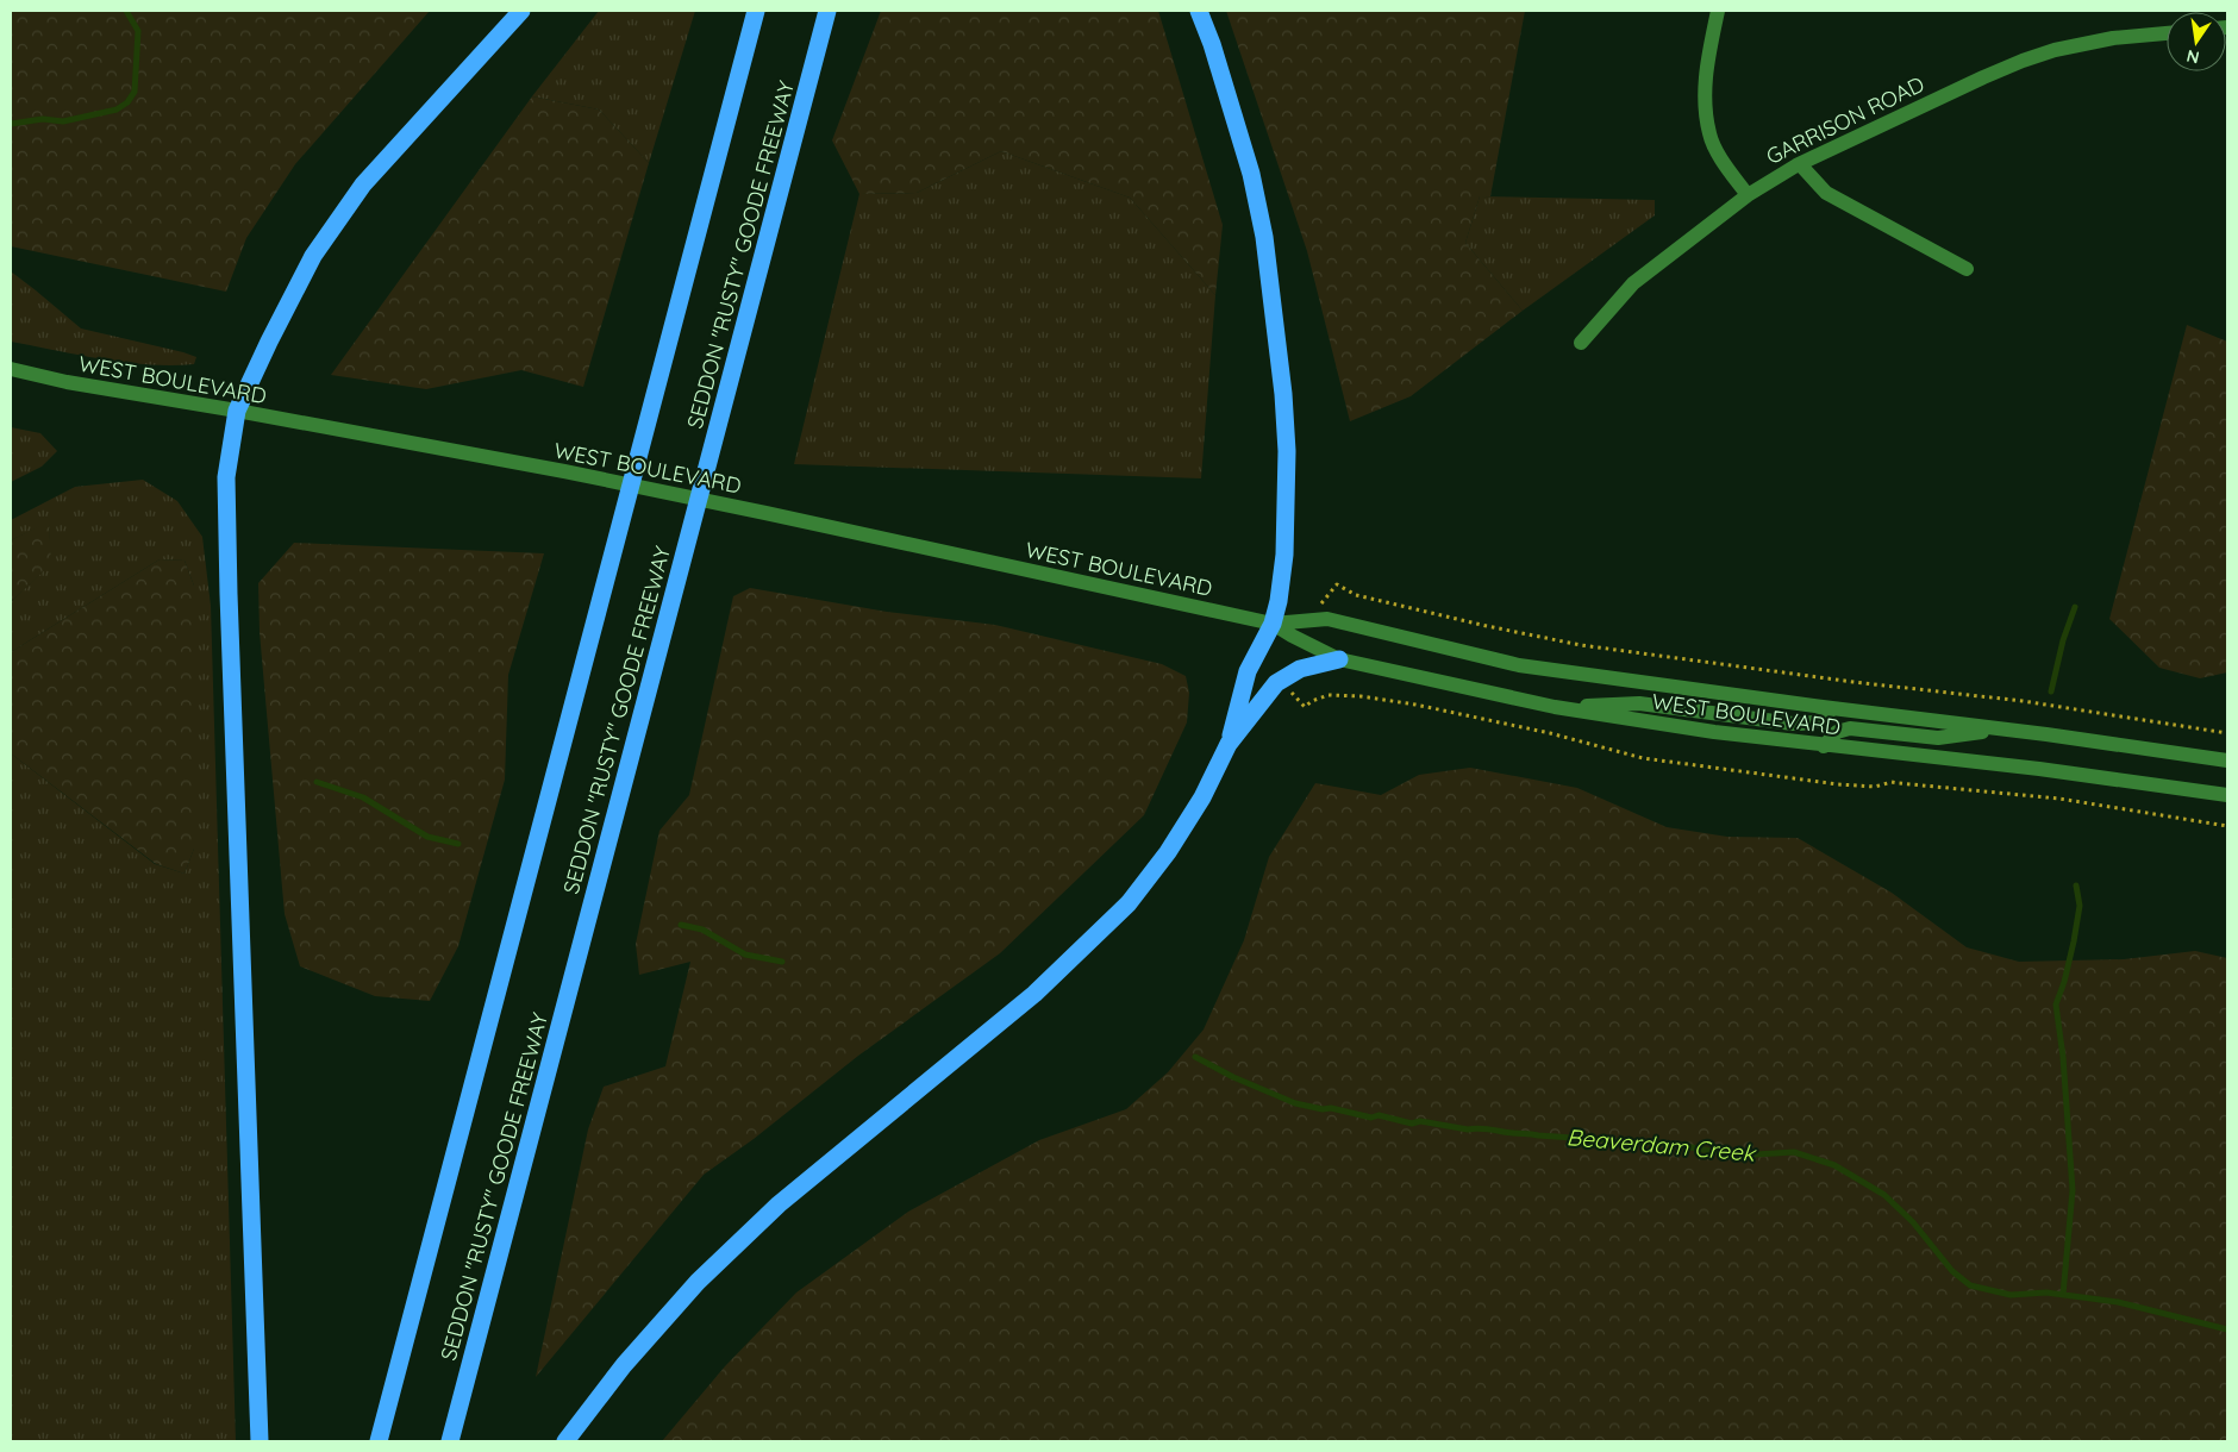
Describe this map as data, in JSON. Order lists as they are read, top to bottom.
{
  "streets": {
    "highway": ["SEDDON \"RUSTY\" GOODE FREEWAY"],
    "street": ["GARRISON ROAD", "WEST BOULEVARD"]
  },
  "water": ["Beaverdam Creek"],
  "north": "bottom"
}
